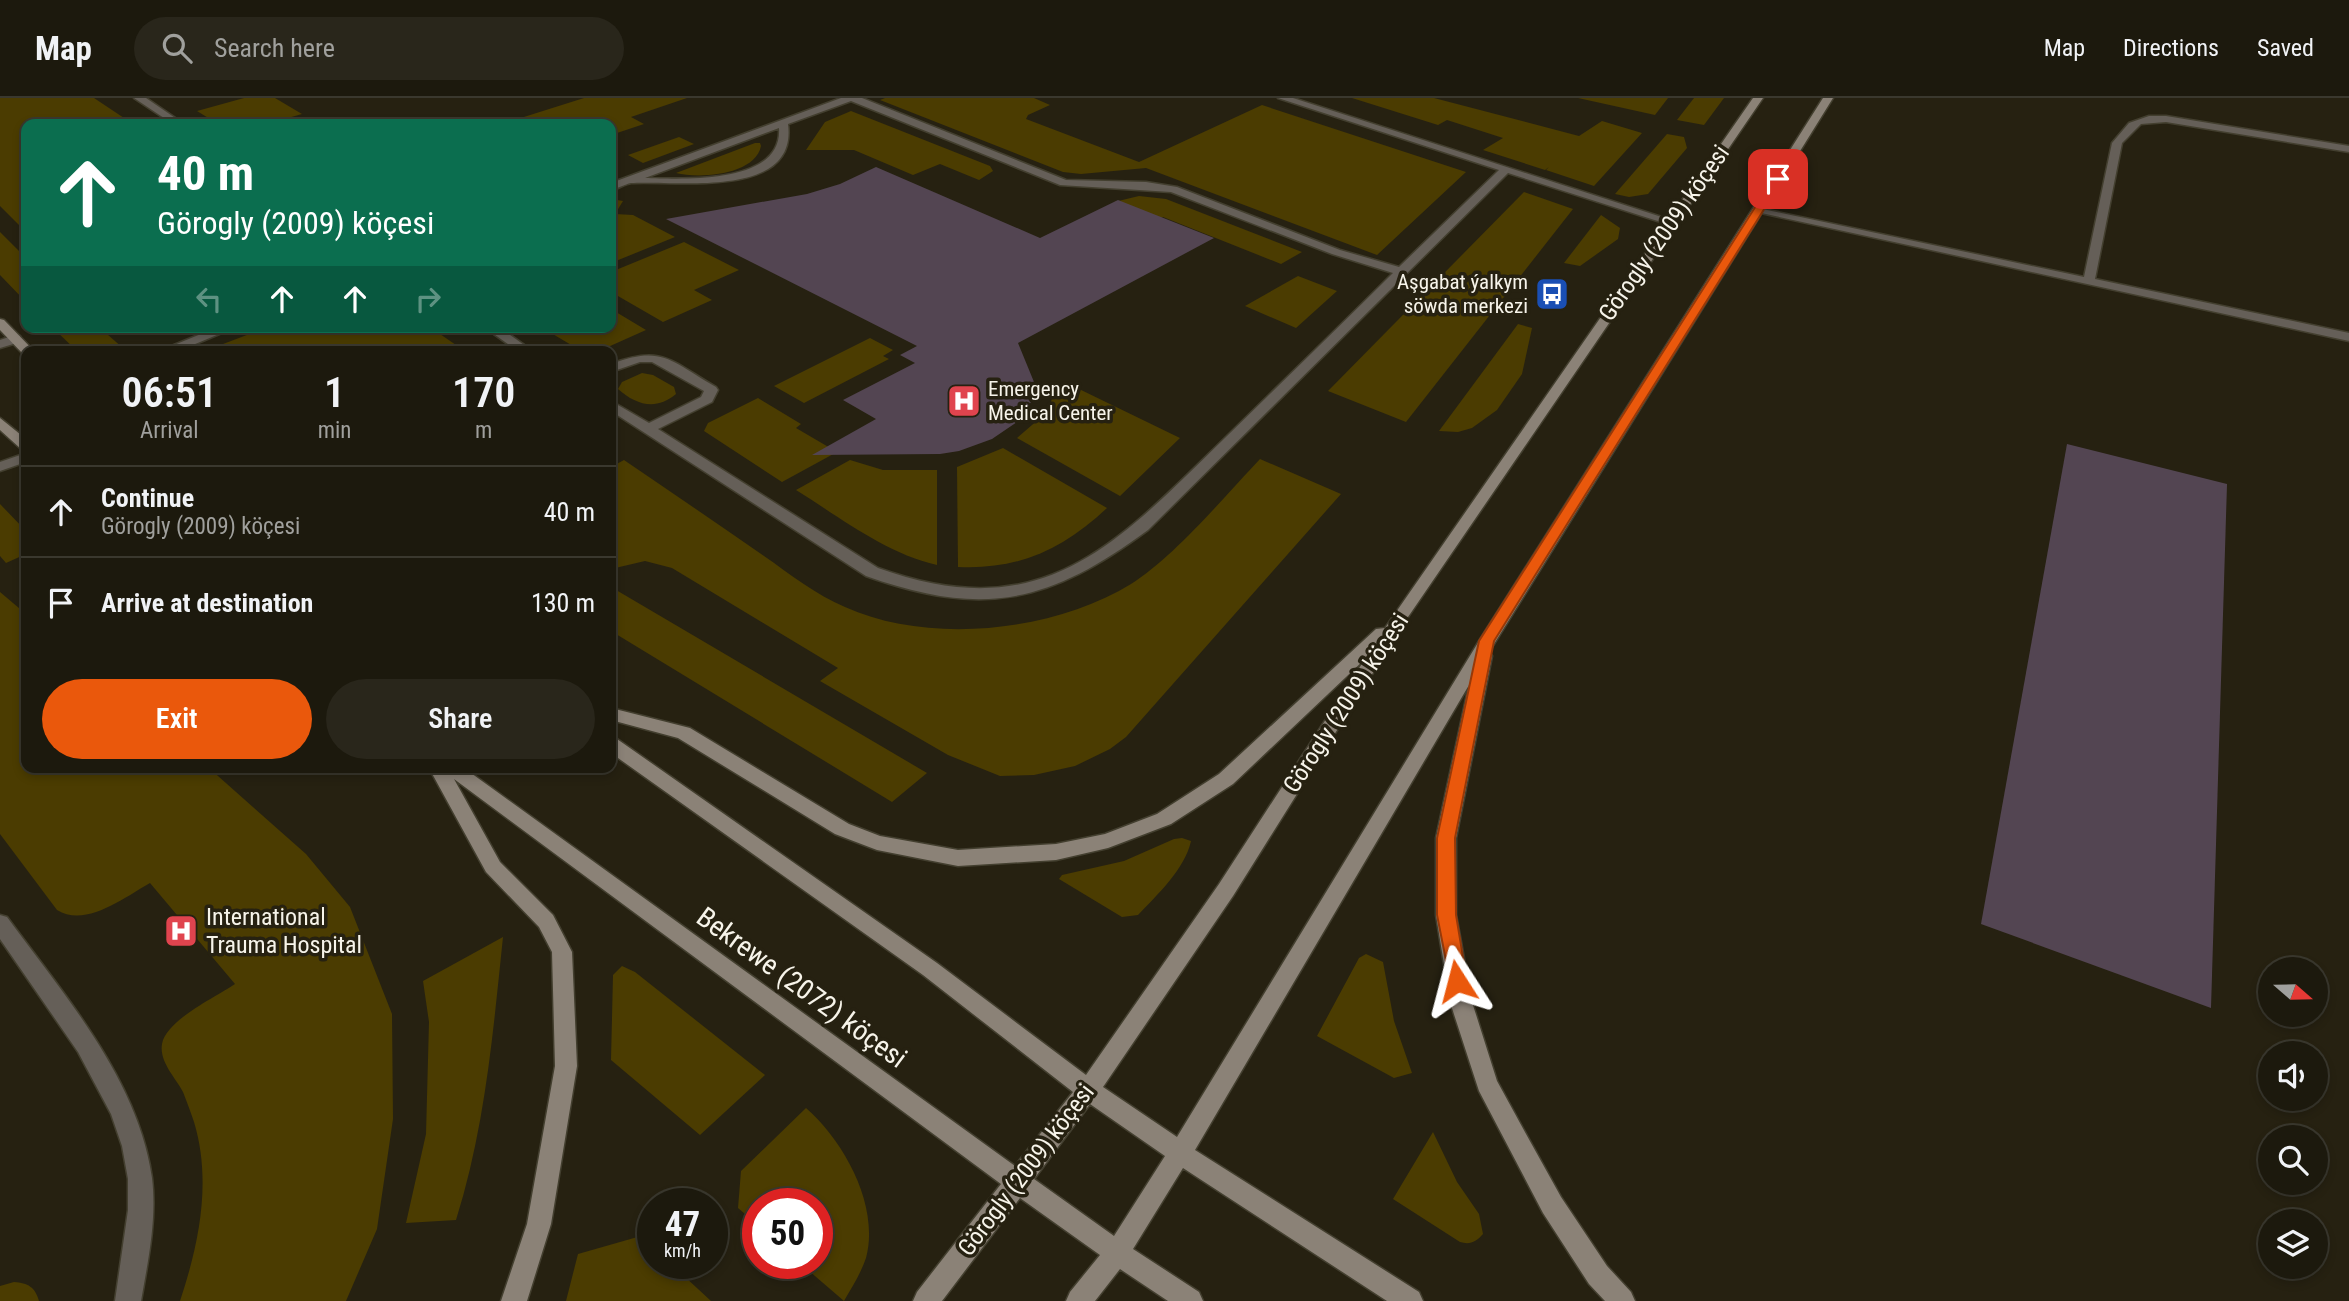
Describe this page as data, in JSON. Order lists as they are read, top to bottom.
{
  "streets": {
    "main road": ["Görogly (2009) köçesi", "Bekrewe (2072) köçesi"]
  },
  "crossings": [
    ["Görogly (2009) köçesi", "Bekrewe (2072) köçesi"]
  ],
  "places": {
    "bus stop": ["Aşgabat ýalkym söwda merkezi"],
    "hospital": ["Emergency Medical Center", "International Trauma Hospital"]
  },
  "north": "right",
  "page": {
    "header": "Map",
    "search": "Search here",
    "nav": ["Map", "Directions", "Saved"],
    "turn": ["40 m", "Görogly (2009) köçesi"],
    "eta": [
      "06:51",
      "Arrival",
      "1",
      "min",
      "170",
      "m"
    ],
    "list": [
      {
        "name": "Continue",
        "note": "Görogly (2009) köçesi",
        "value": "40 m"
      },
      {
        "name": "Arrive at destination",
        "value": "130 m"
      }
    ],
    "buttons": ["Exit", "Share"],
    "speed": "47 km/h",
    "limit": "50"
  }
}
